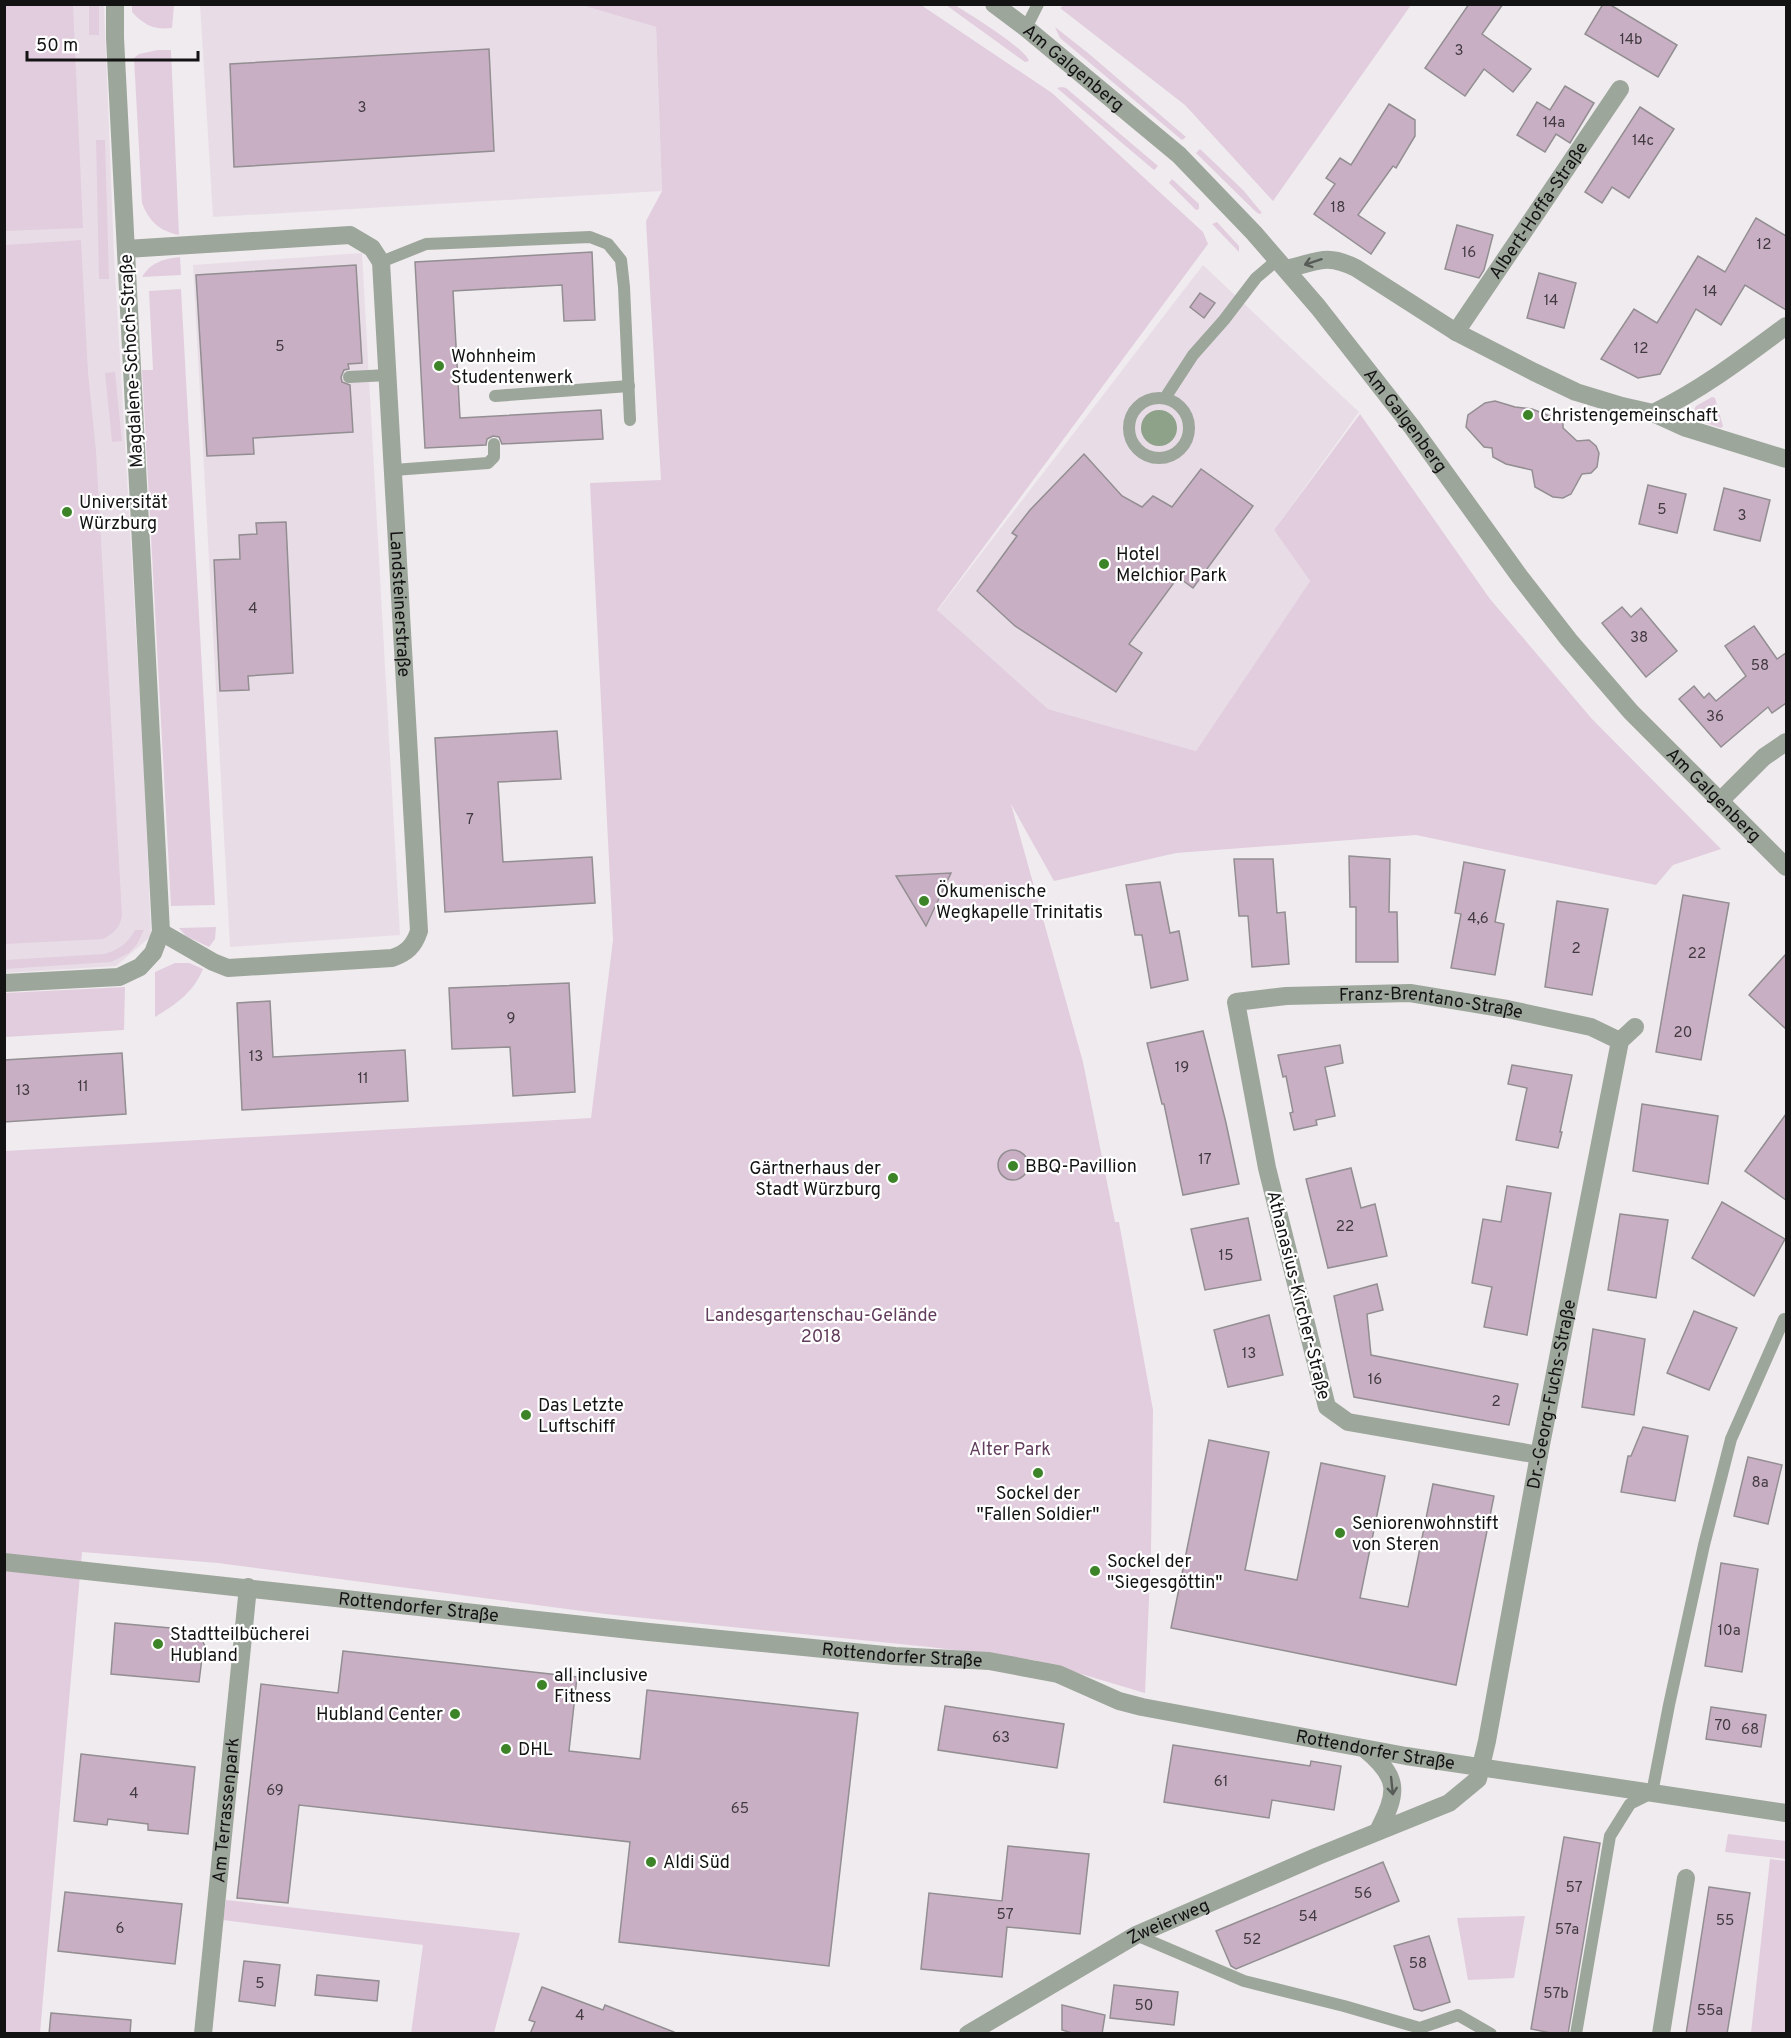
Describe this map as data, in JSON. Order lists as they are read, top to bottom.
{
  "streets": {
    "street": [
      "Am Galgenberg",
      "Albert-Hoffa-Straße",
      "Magdalene-Schoch-Straße",
      "Landsteinerstraße",
      "Franz-Brentano-Straße",
      "Athanasius-Kircher-Straße",
      "Dr.-Georg-Fuchs-Straße",
      "Rottendorfer Straße",
      "Am Terrassenpark",
      "Zweierweg"
    ]
  },
  "crossings": [
    ["Magdalene-Schoch-Straße", "Landsteinerstraße"],
    ["Franz-Brentano-Straße", "Athanasius-Kircher-Straße"],
    ["Franz-Brentano-Straße", "Dr.-Georg-Fuchs-Straße"],
    ["Athanasius-Kircher-Straße", "Dr.-Georg-Fuchs-Straße"],
    ["Dr.-Georg-Fuchs-Straße", "Rottendorfer Straße"],
    ["Dr.-Georg-Fuchs-Straße", "Zweierweg"],
    ["Rottendorfer Straße", "Am Terrassenpark"],
    ["Rottendorfer Straße", "Zweierweg"]
  ],
  "parks": ["Landesgartenschau-Gelände 2018", "Alter Park"],
  "places": [
    "Wohnheim Studentenwerk",
    "Christengemeinschaft",
    "Universität Würzburg",
    "Hotel Melchior Park",
    "Ökumenische Wegkapelle Trinitatis",
    "BBQ-Pavillion",
    "Gärtnerhaus der Stadt Würzburg",
    "Das Letzte Luftschiff",
    "Sockel der \"Fallen Soldier\"",
    "Seniorenwohnstift von Steren",
    "Sockel der \"Siegesgöttin\"",
    "Stadtteilbücherei Hubland",
    "all inclusive Fitness",
    "Hubland Center",
    "DHL",
    "Aldi Süd"
  ],
  "house_numbers": [
    "14b",
    "3",
    "3",
    "14a",
    "14c",
    "18",
    "12",
    "16",
    "14",
    "14",
    "5",
    "12",
    "5",
    "3",
    "4",
    "38",
    "58",
    "36",
    "7",
    "4,6",
    "2",
    "22",
    "9",
    "20",
    "13",
    "19",
    "11",
    "11",
    "13",
    "17",
    "22",
    "15",
    "13",
    "16",
    "2",
    "8a",
    "10a",
    "70",
    "68",
    "63",
    "61",
    "69",
    "4",
    "65",
    "57",
    "56",
    "57",
    "54",
    "55",
    "6",
    "57a",
    "52",
    "58",
    "5",
    "57b",
    "50",
    "55a",
    "4"
  ],
  "scale_bar": "50 m"
}
